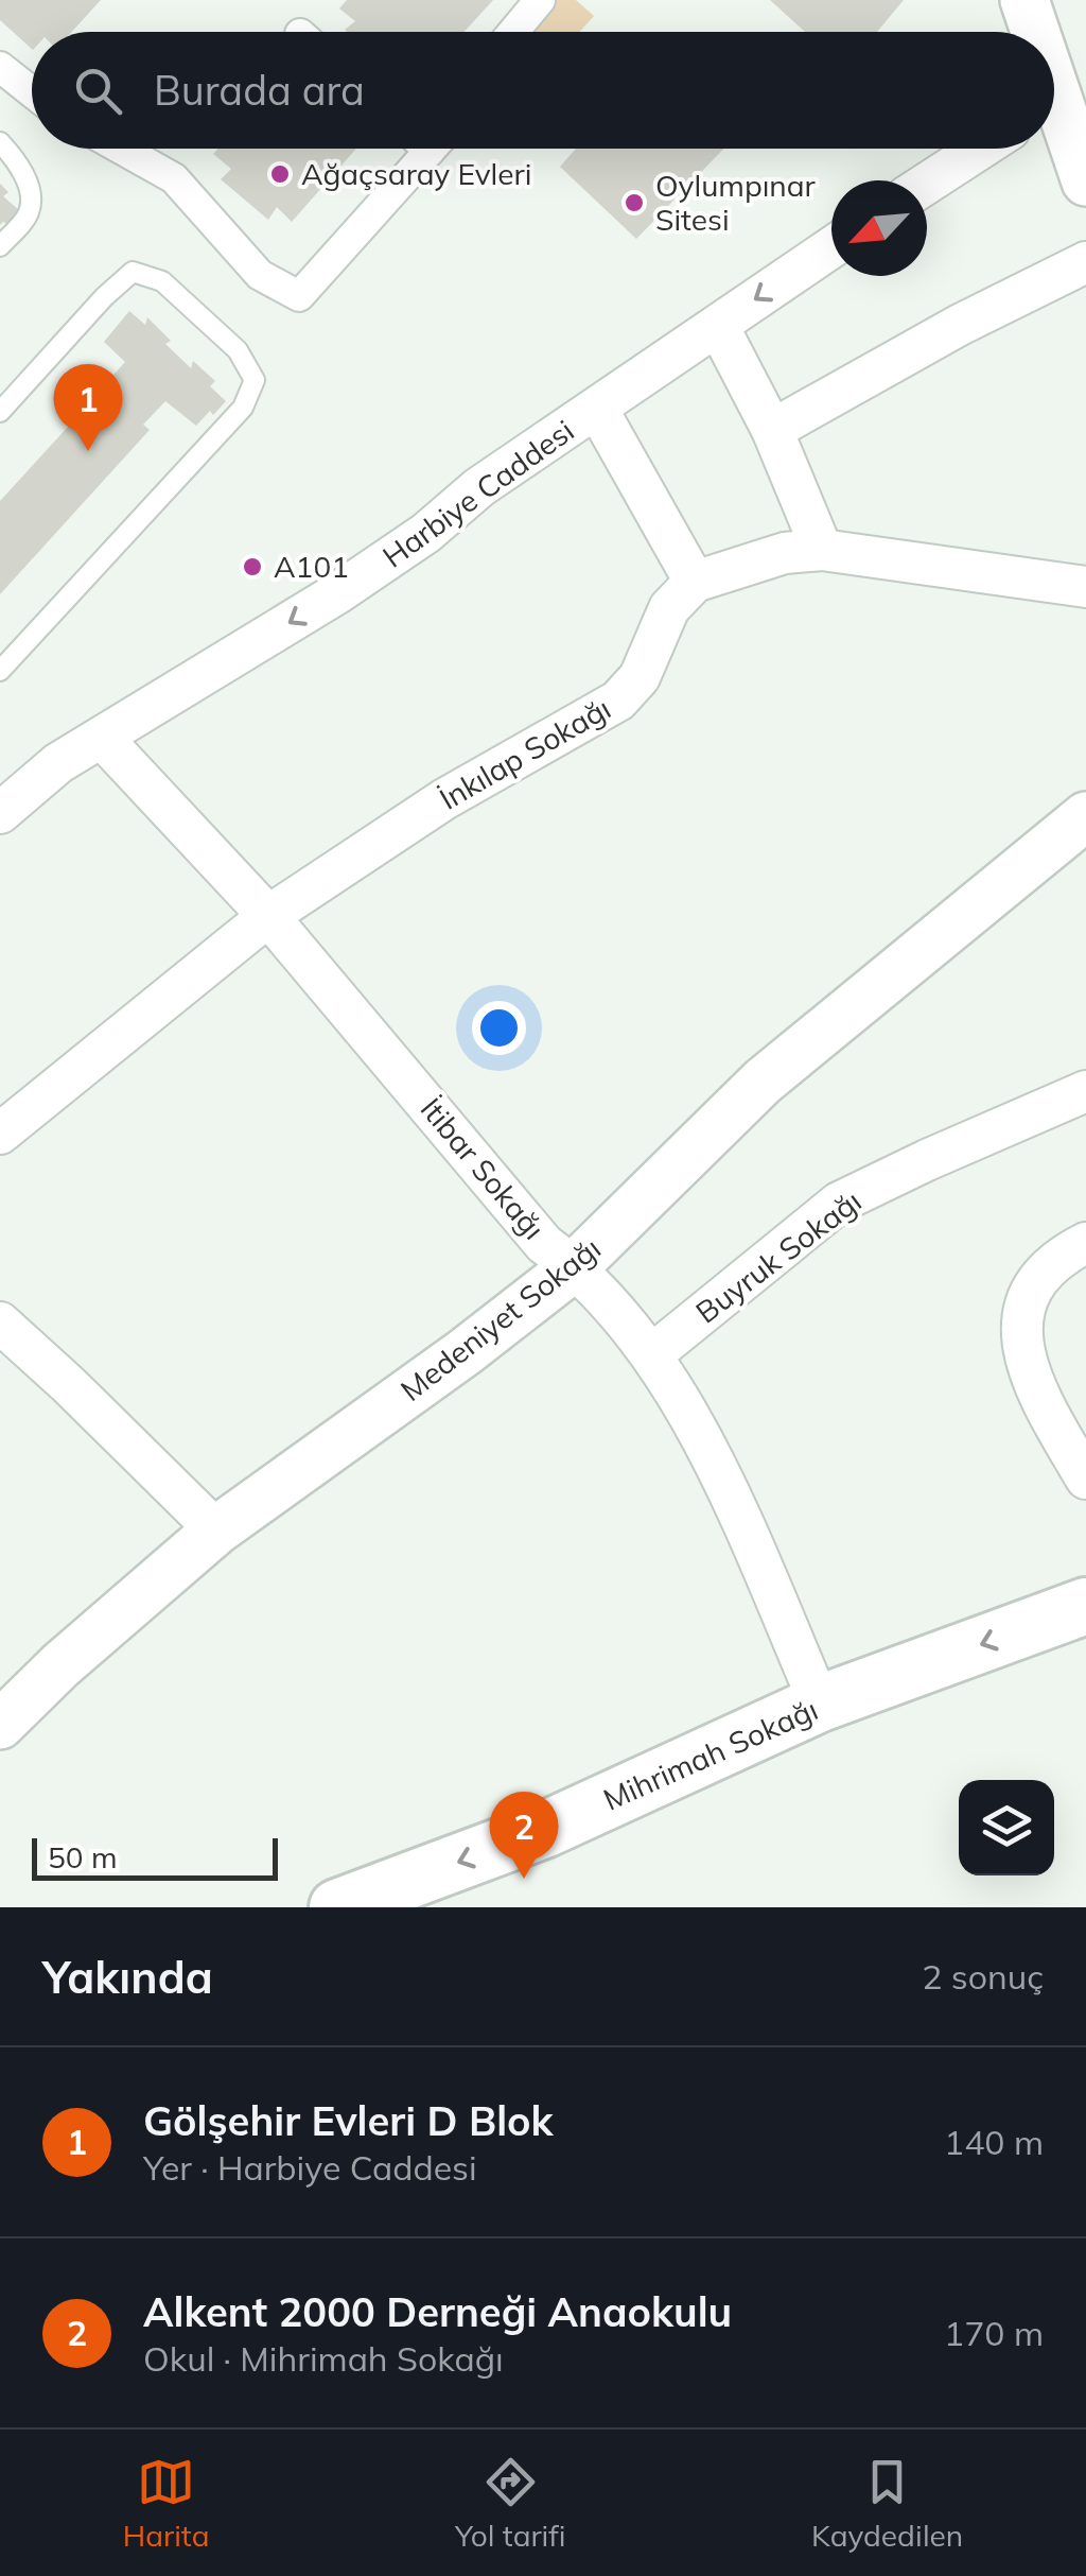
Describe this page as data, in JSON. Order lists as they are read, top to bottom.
{
  "streets": {
    "main road": ["Mihrimah Sokağı"],
    "street": [
      "Harbiye Caddesi",
      "İnkılap Sokağı",
      "İtibar Sokağı",
      "Buyruk Sokağı",
      "Medeniyet Sokağı"
    ]
  },
  "crossings": [
    ["Harbiye Caddesi", "İtibar Sokağı"],
    ["İnkılap Sokağı", "İtibar Sokağı"],
    ["İtibar Sokağı", "Buyruk Sokağı"],
    ["İtibar Sokağı", "Medeniyet Sokağı"],
    ["İtibar Sokağı", "Mihrimah Sokağı"]
  ],
  "one_way": ["Harbiye Caddesi", "Mihrimah Sokağı"],
  "places": ["Ağaçsaray Evleri", "Oylumpınar Sitesi", "A101"],
  "scale_bar": "50 m",
  "north": "bottom left",
  "page": {
    "search": "Burada ara",
    "pins": ["1", "2"],
    "scale": "50 m",
    "heading": ["Yakında", "2 sonuç"],
    "list": [
      {
        "mark": "1",
        "name": "Gölşehir Evleri D Blok",
        "note": "Yer · Harbiye Caddesi",
        "value": "140 m"
      },
      {
        "mark": "2",
        "name": "Alkent 2000 Derneği Anaokulu",
        "note": "Okul · Mihrimah Sokağı",
        "value": "170 m"
      }
    ],
    "nav": ["Harita", "Yol tarifi", "Kaydedilen"]
  }
}
